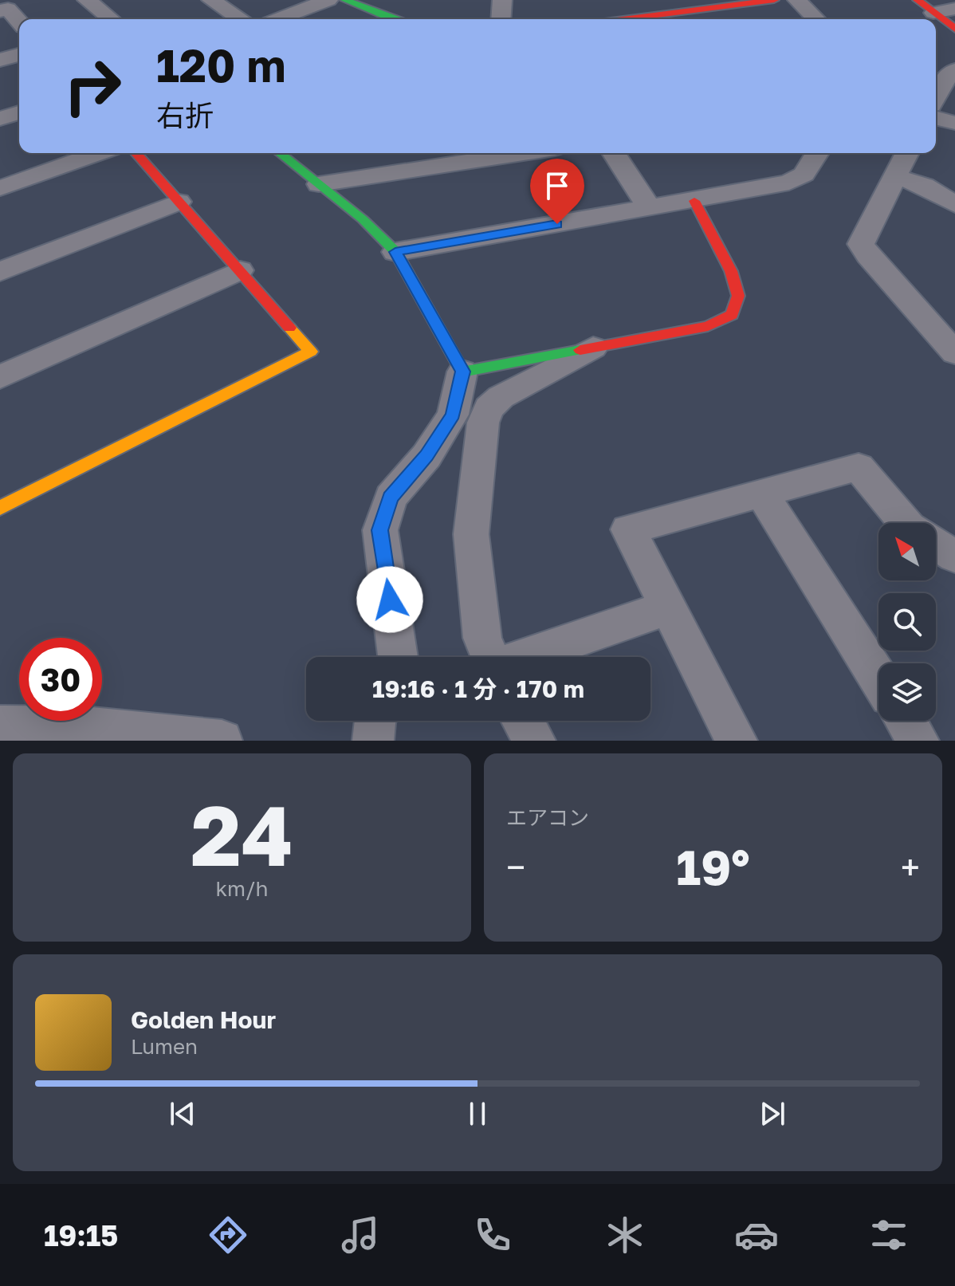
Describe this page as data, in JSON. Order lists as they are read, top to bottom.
{
  "north": "top left",
  "page": {
    "turn": ["120 m", "右折"],
    "limit": "30",
    "trip": "19:16 · 1 分 · 170 m",
    "tile": [
      ["24", "km/h"],
      "エアコン"
    ],
    "heat": ["−", "19°", "+"],
    "song": ["Golden Hour", "Lumen"],
    "tabs": "19:15"
  }
}
